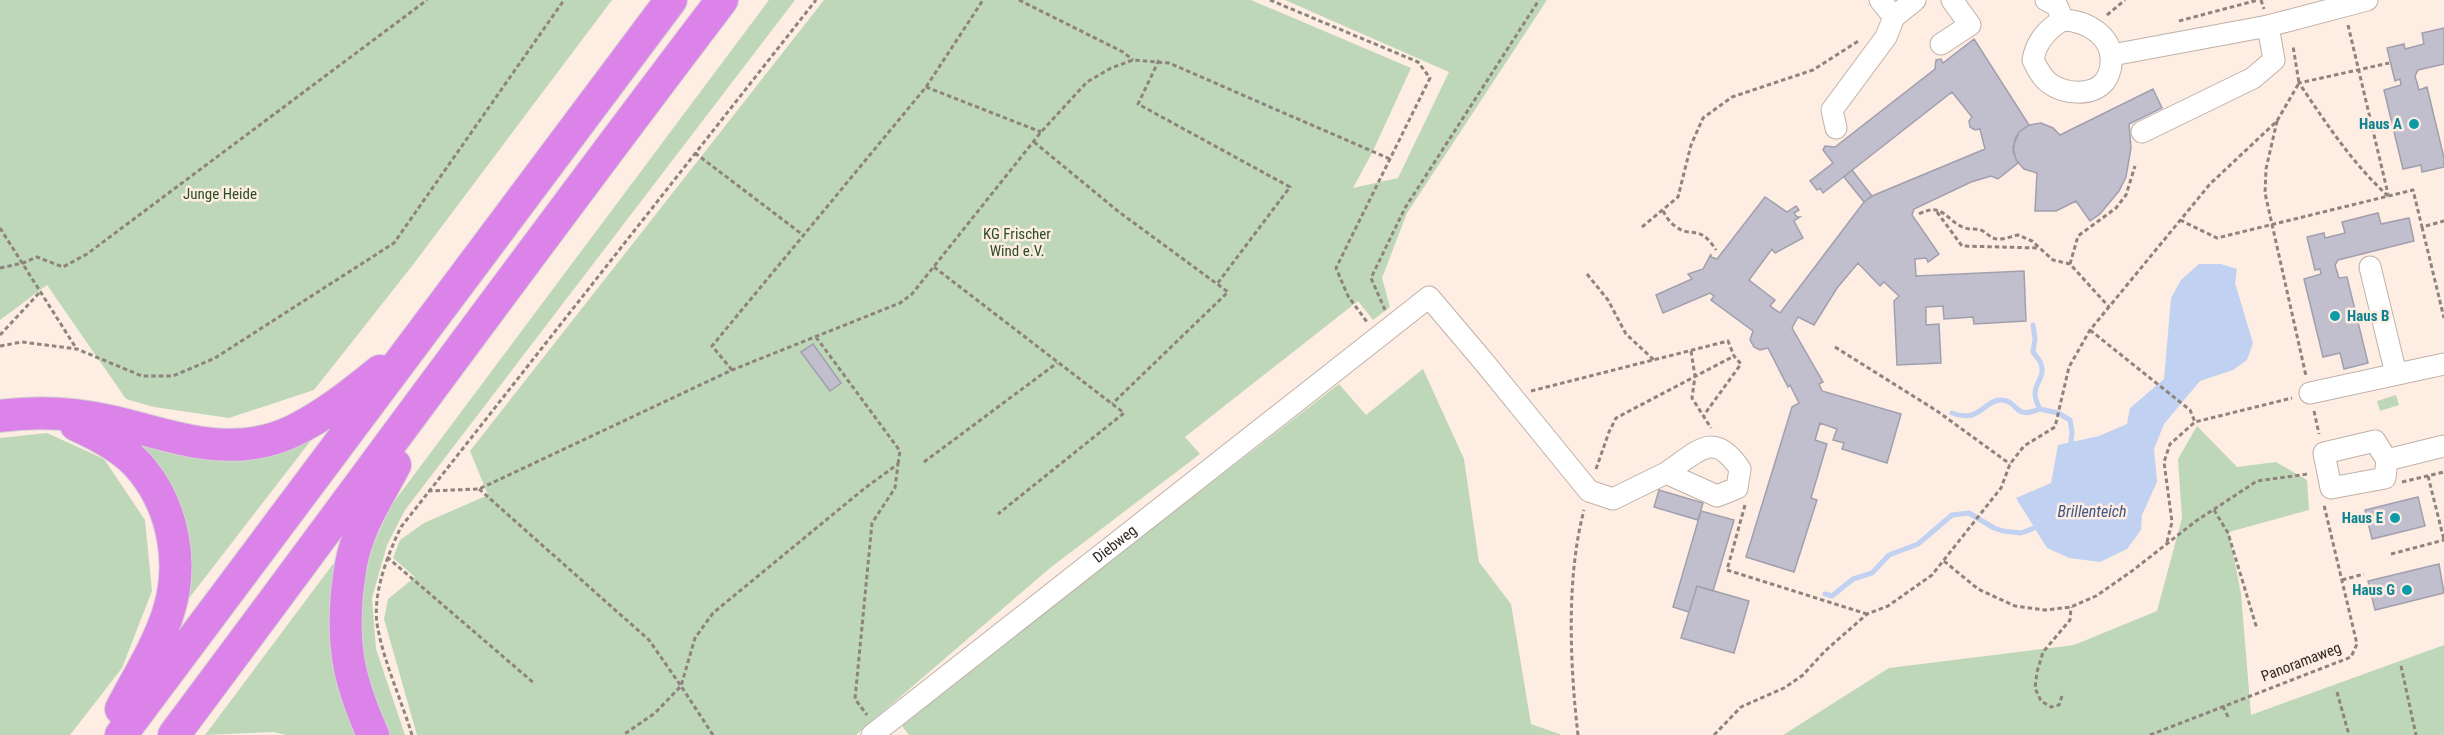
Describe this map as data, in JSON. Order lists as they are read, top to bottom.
{
  "streets": {
    "street": ["Diebweg"],
    "path": ["Panoramaweg"]
  },
  "water": ["Brillenteich"],
  "parks": ["Junge Heide", "KG Frischer Wind e.V."],
  "places": [
    "Haus A",
    "Haus B",
    "Haus E",
    "Haus G"
  ]
}
